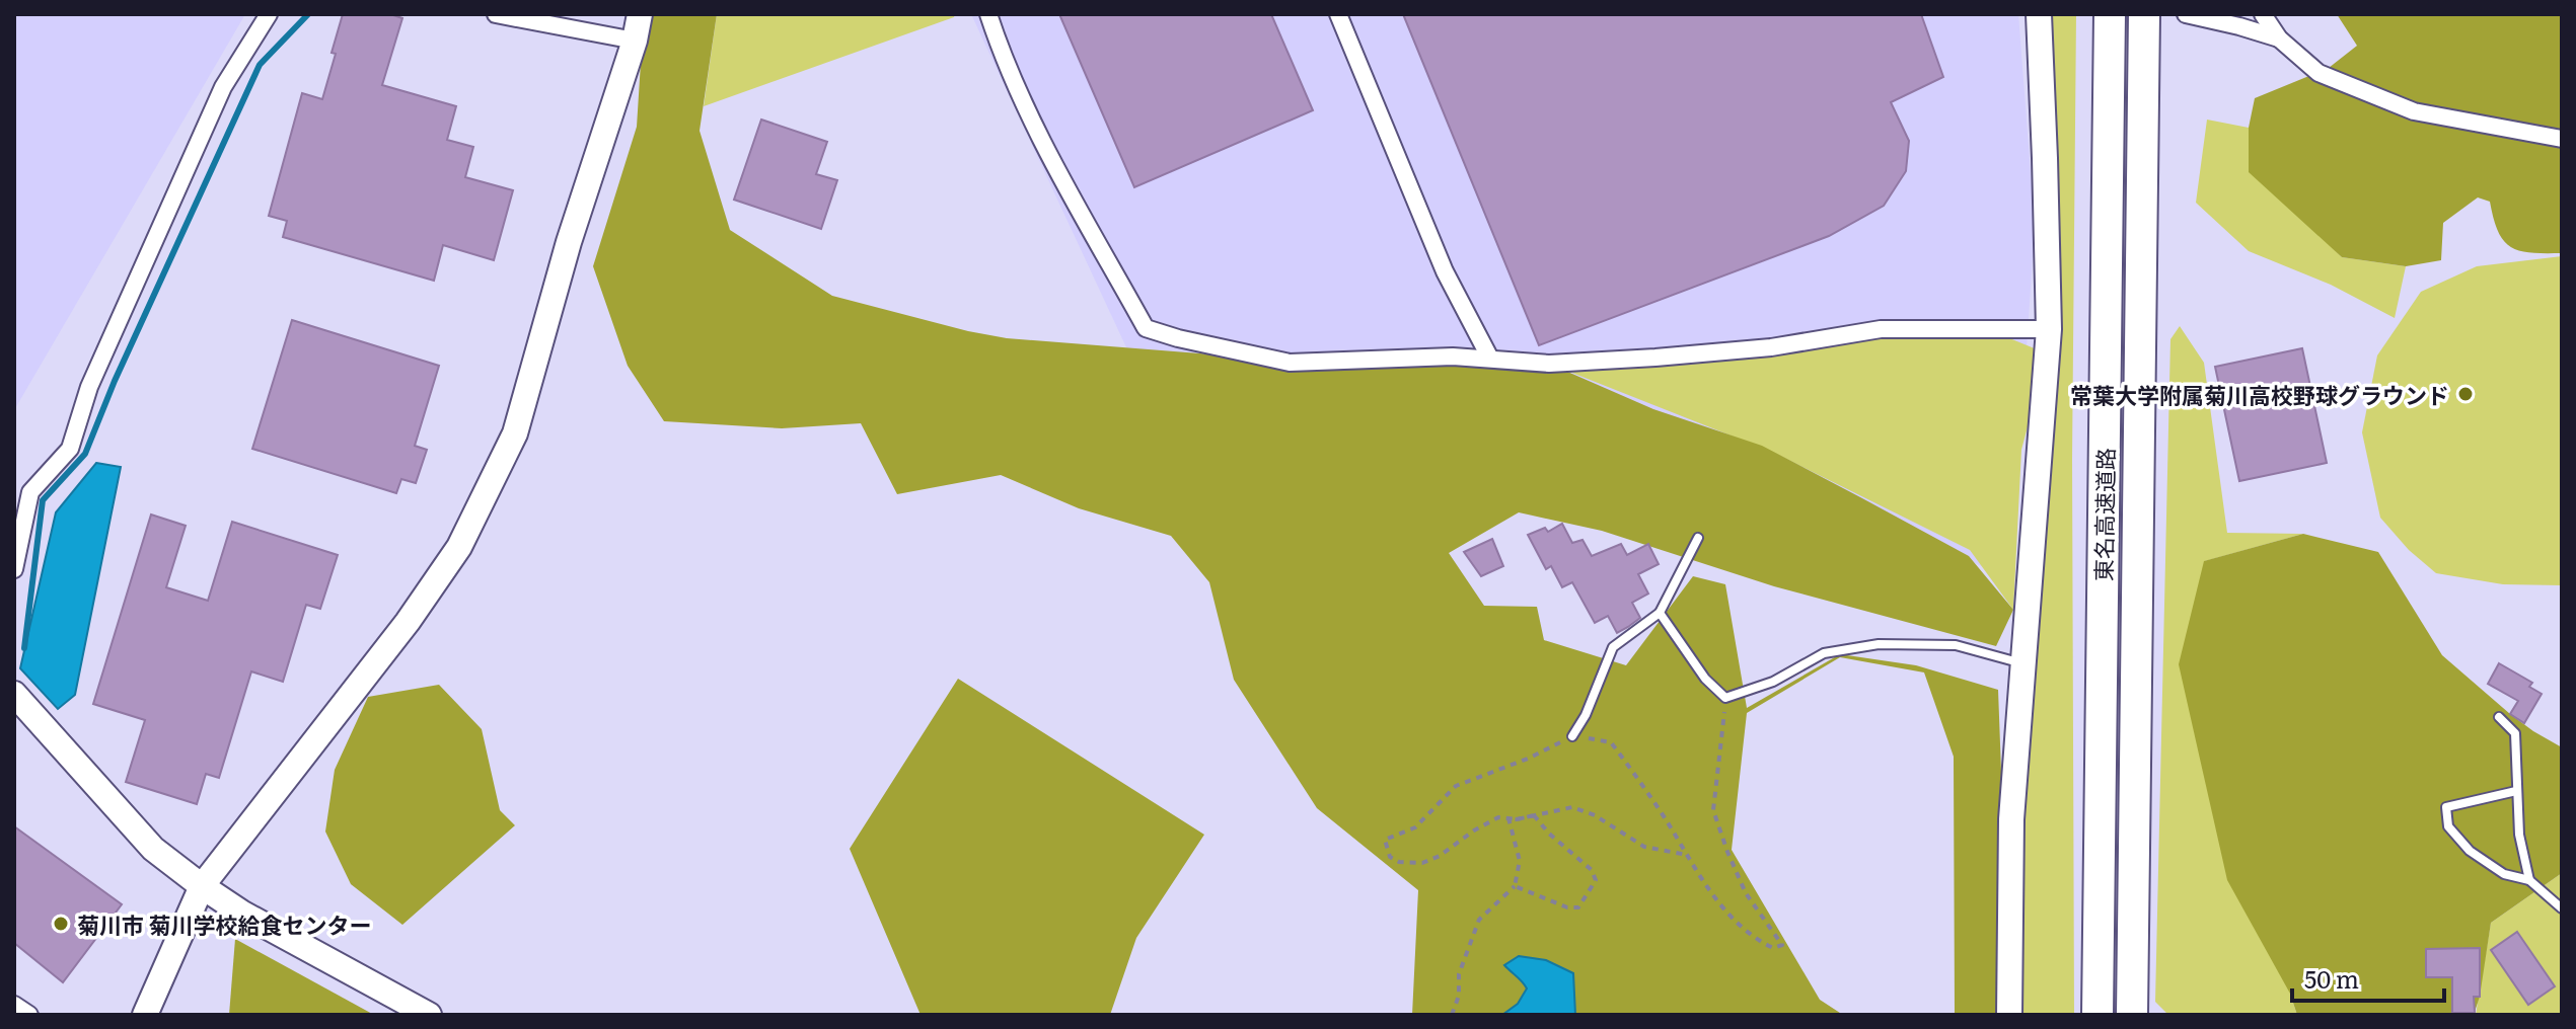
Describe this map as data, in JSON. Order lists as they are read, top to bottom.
{
  "streets": {
    "highway": ["東名高速道路"]
  },
  "places": ["常葉大学附属菊川高校野球グラウンド", "菊川市 菊川学校給食センター"],
  "scale_bar": "50 m"
}
